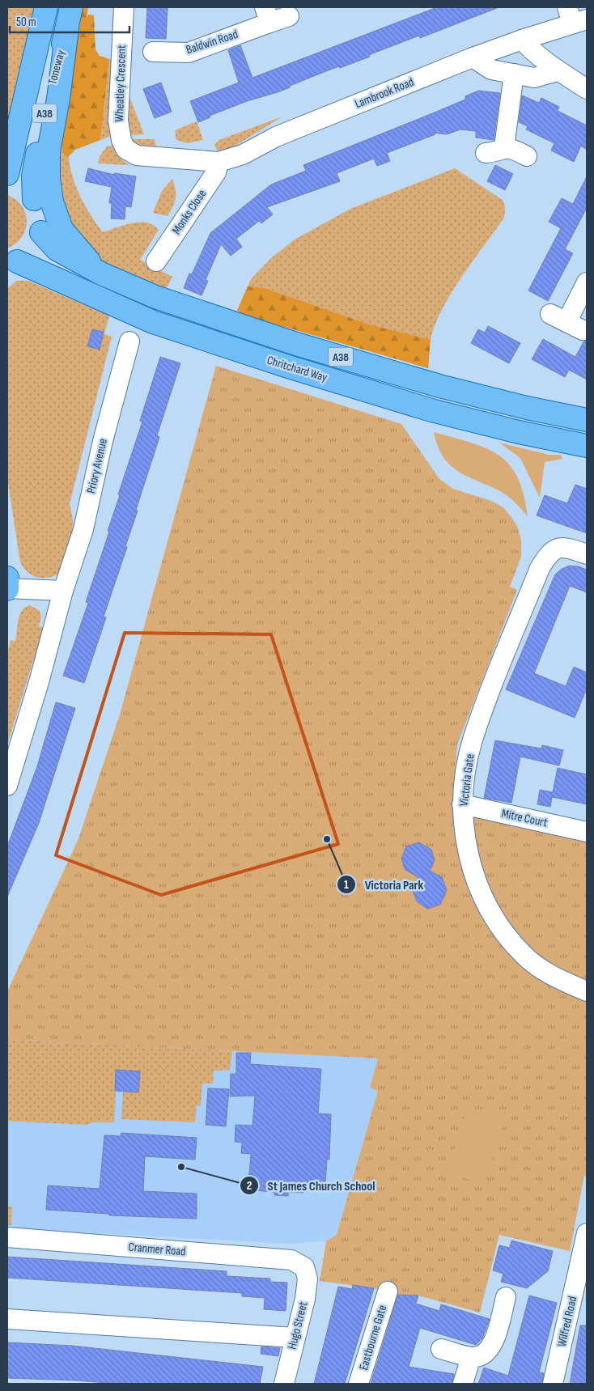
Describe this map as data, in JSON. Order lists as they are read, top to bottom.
{
  "streets": {
    "main road": ["Toneway", "A38", "Chritchard Way"],
    "street": [
      "Baldwin Road",
      "Wheatley Crescent",
      "Lambrook Road",
      "Monks Close",
      "Priory Avenue",
      "Victoria Gate",
      "Mitre Court",
      "Cranmer Road",
      "Wilfred Road",
      "Hugo Street",
      "Eastbourne Gate"
    ]
  },
  "crossings": [
    ["Toneway", "A38"],
    ["Wheatley Crescent", "Lambrook Road"],
    ["Lambrook Road", "Monks Close"],
    ["A38", "Chritchard Way"],
    ["Victoria Gate", "Mitre Court"],
    ["Cranmer Road", "Hugo Street"]
  ],
  "places": ["Victoria Park", "St James Church School"],
  "scale_bar": "50 m"
}
